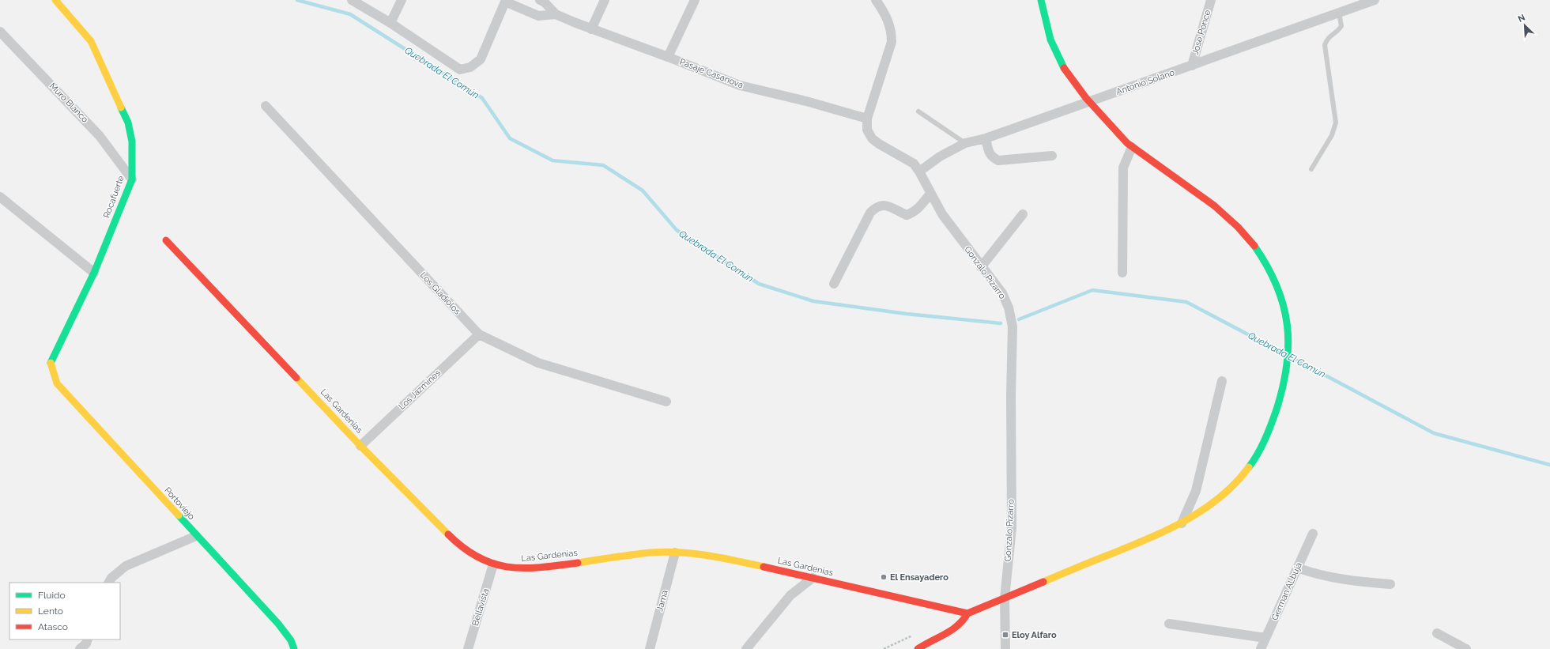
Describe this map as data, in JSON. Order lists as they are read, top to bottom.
{
  "streets": {
    "street": [
      "Jose Ponce",
      "Pasaje Casanova",
      "Antonio Solano",
      "Muro Blanco",
      "Rocafuerte",
      "Gonzalo Pizarro",
      "Los Gladiolos",
      "Los Jazmines",
      "Las Gardenias",
      "Portoviejo",
      "German ALbuja",
      "Jama",
      "Bellavista"
    ]
  },
  "crossings": [
    ["Jose Ponce", "Antonio Solano"],
    ["Pasaje Casanova", "Gonzalo Pizarro"],
    ["Antonio Solano", "Gonzalo Pizarro"],
    ["Muro Blanco", "Rocafuerte"],
    ["Rocafuerte", "Portoviejo"],
    ["Los Gladiolos", "Los Jazmines"],
    ["Los Jazmines", "Las Gardenias"],
    ["Las Gardenias", "Jama"],
    ["Las Gardenias", "Bellavista"]
  ],
  "water": ["Quebrada El Común"],
  "places": {
    "other": ["El Ensayadero"],
    "transit": ["Eloy Alfaro"]
  },
  "legend": ["Fluido", "Lento", "Atasco"],
  "north": "top left"
}
